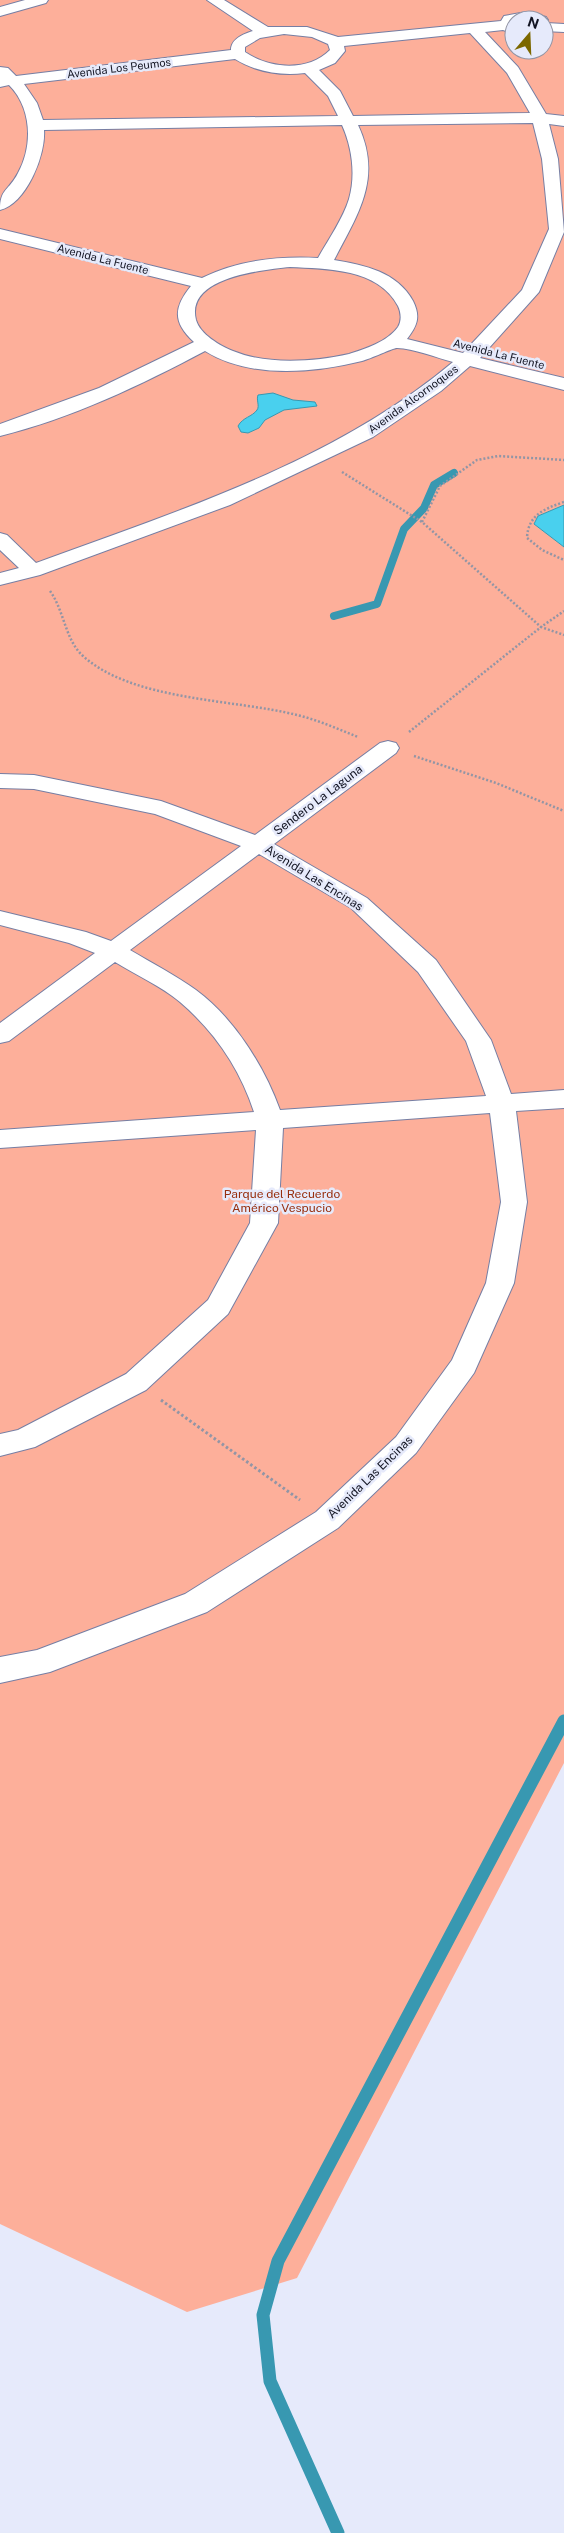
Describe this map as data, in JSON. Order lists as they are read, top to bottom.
{
  "streets": {
    "lane": [
      "Avenida Los Peumos",
      "Avenida La Fuente",
      "Avenida Alcornoques",
      "Sendero La Laguna",
      "Avenida Las Encinas"
    ]
  },
  "crossings": [
    ["Avenida La Fuente", "Avenida Alcornoques"],
    ["Sendero La Laguna", "Avenida Las Encinas"]
  ],
  "parks": ["Parque del Recuerdo Américo Vespucio"],
  "north": "top"
}
